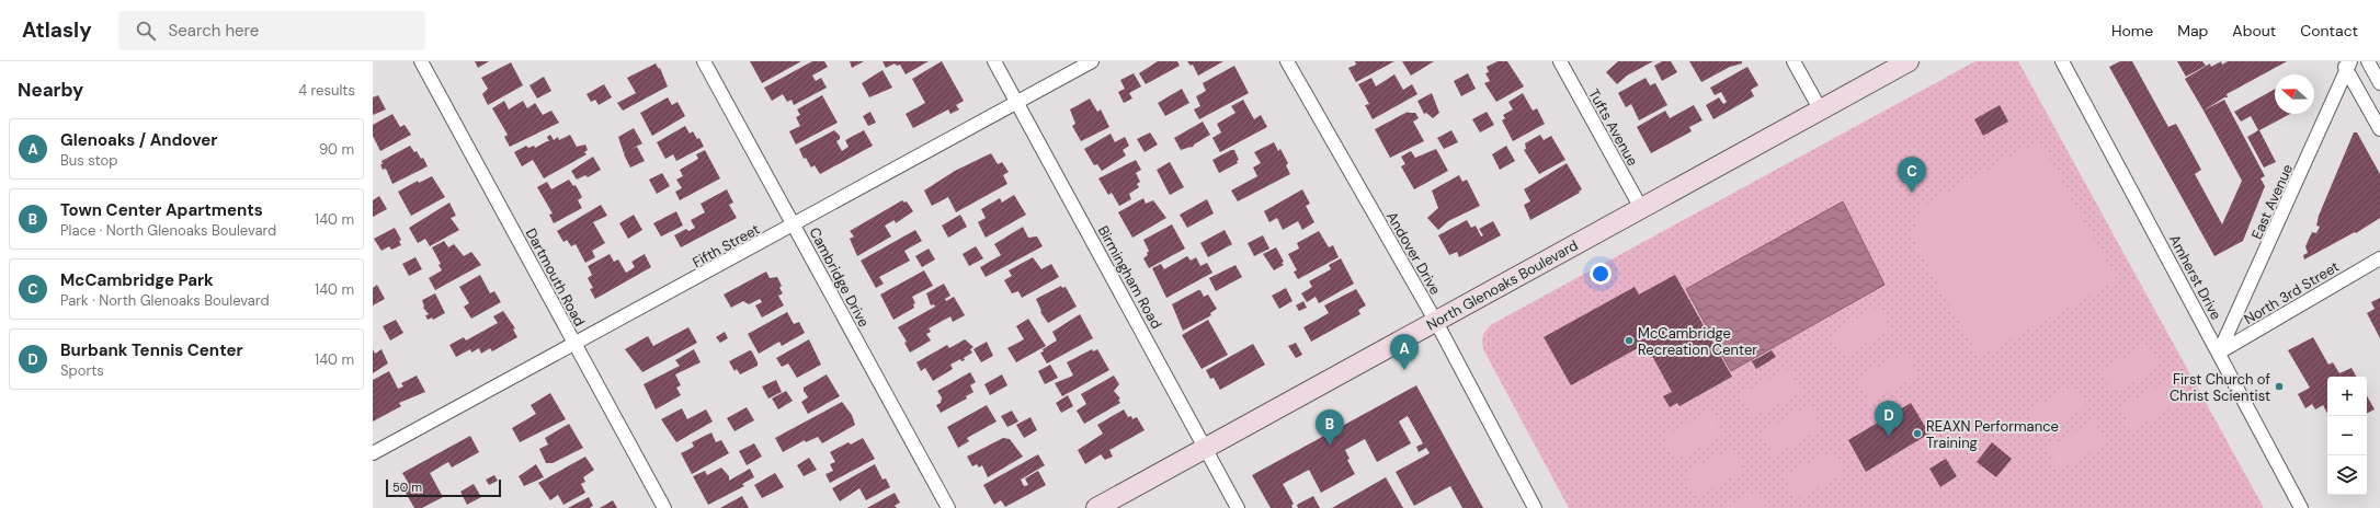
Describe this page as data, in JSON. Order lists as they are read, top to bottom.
{
  "streets": {
    "main road": ["North Glenoaks Boulevard"],
    "street": [
      "Tufts Avenue",
      "East Avenue",
      "Fifth Street",
      "Andover Drive",
      "Dartmouth Road",
      "Cambridge Drive",
      "Birmingham Road",
      "Amherst Drive",
      "North 3rd Street"
    ]
  },
  "crossings": [
    ["Tufts Avenue", "North Glenoaks Boulevard"],
    ["East Avenue", "Amherst Drive"],
    ["East Avenue", "North 3rd Street"],
    ["Fifth Street", "Dartmouth Road"],
    ["Fifth Street", "Cambridge Drive"],
    ["Fifth Street", "Birmingham Road"],
    ["Andover Drive", "North Glenoaks Boulevard"],
    ["Birmingham Road", "North Glenoaks Boulevard"],
    ["Amherst Drive", "North 3rd Street"]
  ],
  "places": ["McCambridge Recreation Center", "First Church of Christ Scientist", "REAXN Performance Training"],
  "scale_bar": "50 m",
  "north": "left",
  "page": {
    "header": "Atlasly",
    "search": "Search here",
    "nav": [
      "Home",
      "Map",
      "About",
      "Contact"
    ],
    "heading": ["Nearby", "4 results"],
    "list": [
      {
        "mark": "A",
        "name": "Glenoaks / Andover",
        "note": "Bus stop",
        "value": "90 m"
      },
      {
        "mark": "B",
        "name": "Town Center Apartments",
        "note": "Place · North Glenoaks Boulevard",
        "value": "140 m"
      },
      {
        "mark": "C",
        "name": "McCambridge Park",
        "note": "Park · North Glenoaks Boulevard",
        "value": "140 m"
      },
      {
        "mark": "D",
        "name": "Burbank Tennis Center",
        "note": "Sports",
        "value": "140 m"
      }
    ],
    "pins": [
      "C",
      "A",
      "D",
      "B"
    ],
    "map_buttons": ["+", "−"],
    "scale": "50 m"
  }
}
